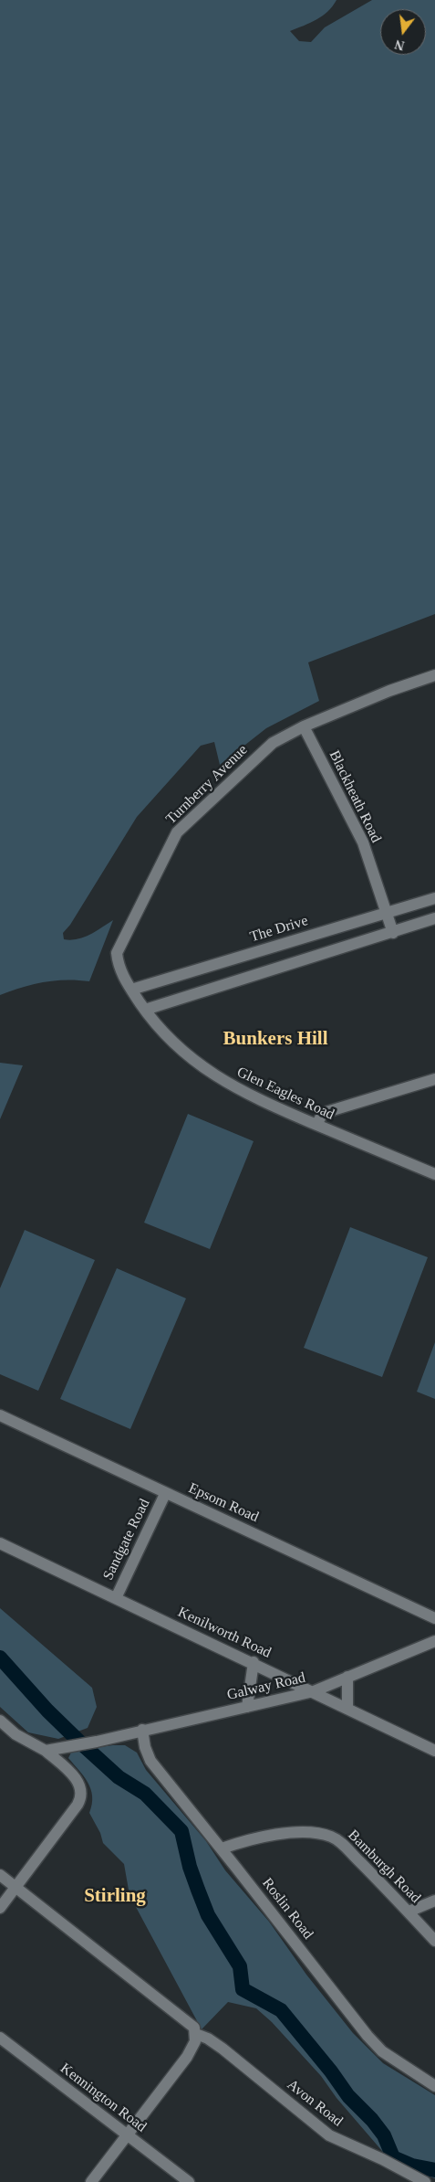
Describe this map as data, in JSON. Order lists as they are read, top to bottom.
{
  "streets": {
    "street": [
      "Turnberry Avenue",
      "Blackheath Road",
      "The Drive",
      "Glen Eagles Road",
      "Epsom Road",
      "Sandgate Road",
      "Kenilworth Road",
      "Galway Road",
      "Bamburgh Road",
      "Roslin Road",
      "Kennington Road",
      "Avon Road"
    ]
  },
  "crossings": [
    ["Turnberry Avenue", "Blackheath Road"],
    ["Turnberry Avenue", "The Drive"],
    ["Turnberry Avenue", "Glen Eagles Road"],
    ["Blackheath Road", "The Drive"],
    ["Epsom Road", "Sandgate Road"],
    ["Sandgate Road", "Kenilworth Road"],
    ["Kenilworth Road", "Galway Road"],
    ["Galway Road", "Roslin Road"],
    ["Bamburgh Road", "Roslin Road"]
  ],
  "districts": ["Bunkers Hill", "Stirling"],
  "north": "bottom"
}
